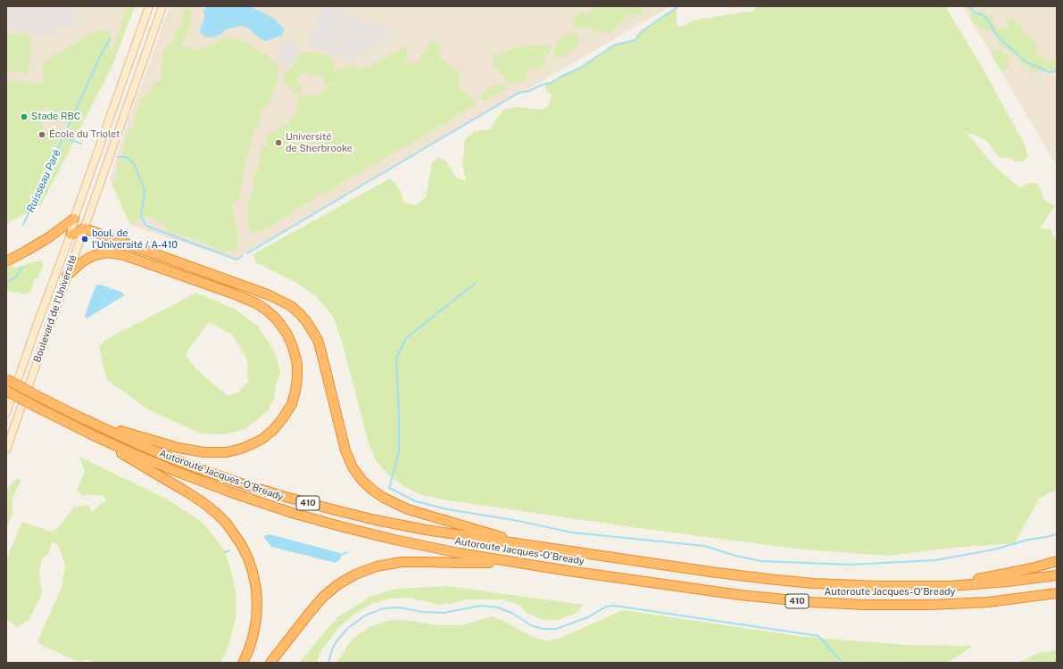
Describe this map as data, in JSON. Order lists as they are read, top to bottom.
{
  "streets": {
    "highway": ["Autoroute Jacques-O'Bready", "410"],
    "main road": ["Boulevard de l'Université"]
  },
  "water": ["Ruisseau Paré"],
  "places": [
    "Stade RBC",
    "École du Triolet",
    "Université de Sherbrooke",
    "boul. de l'Université / A-410"
  ]
}
